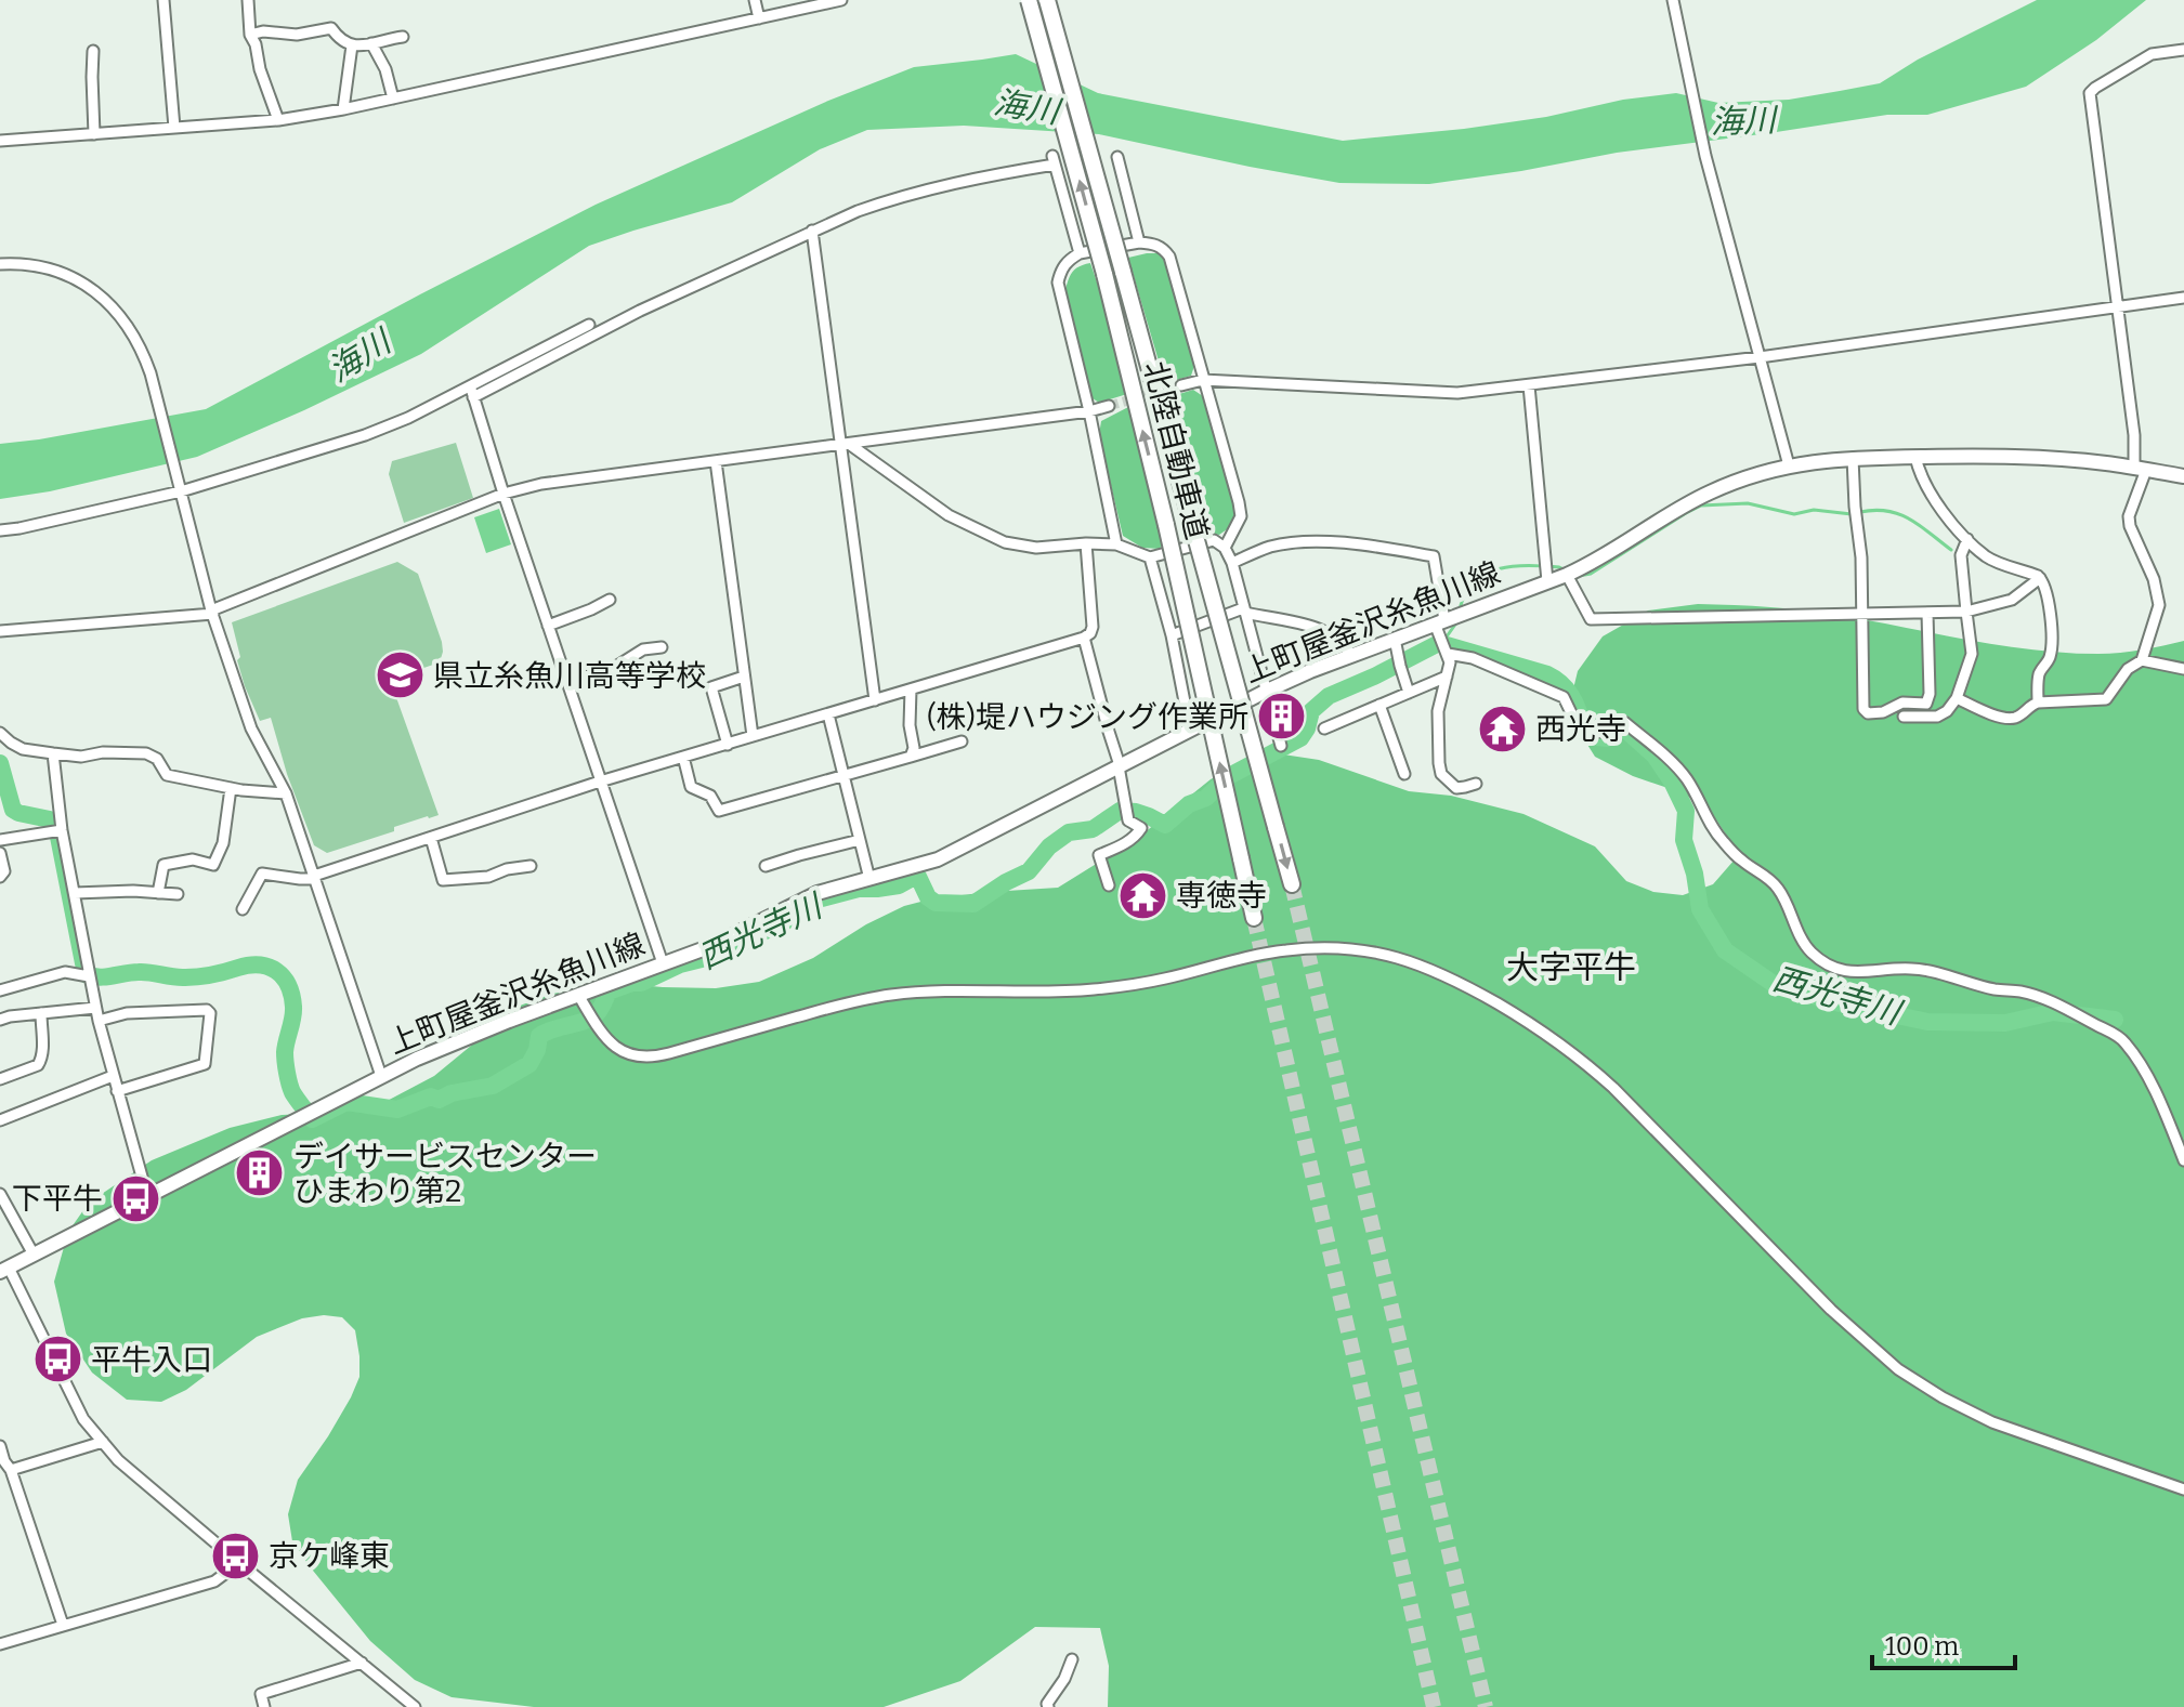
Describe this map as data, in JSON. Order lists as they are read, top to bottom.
{
  "streets": {
    "highway": ["北陸自動車道"],
    "main road": ["上町屋釜沢糸魚川線"]
  },
  "districts": ["大字平牛"],
  "water": ["海川", "西光寺川"],
  "places": {
    "school or university": ["県立糸魚川高等学校"],
    "building": ["(株)堤ハウジング作業所", "デイサービスセンター ひまわり第2"],
    "temple": ["西光寺", "専徳寺"],
    "bus stop": ["下平牛", "平牛入口", "京ケ峰東"]
  },
  "scale_bar": "100 m"
}
